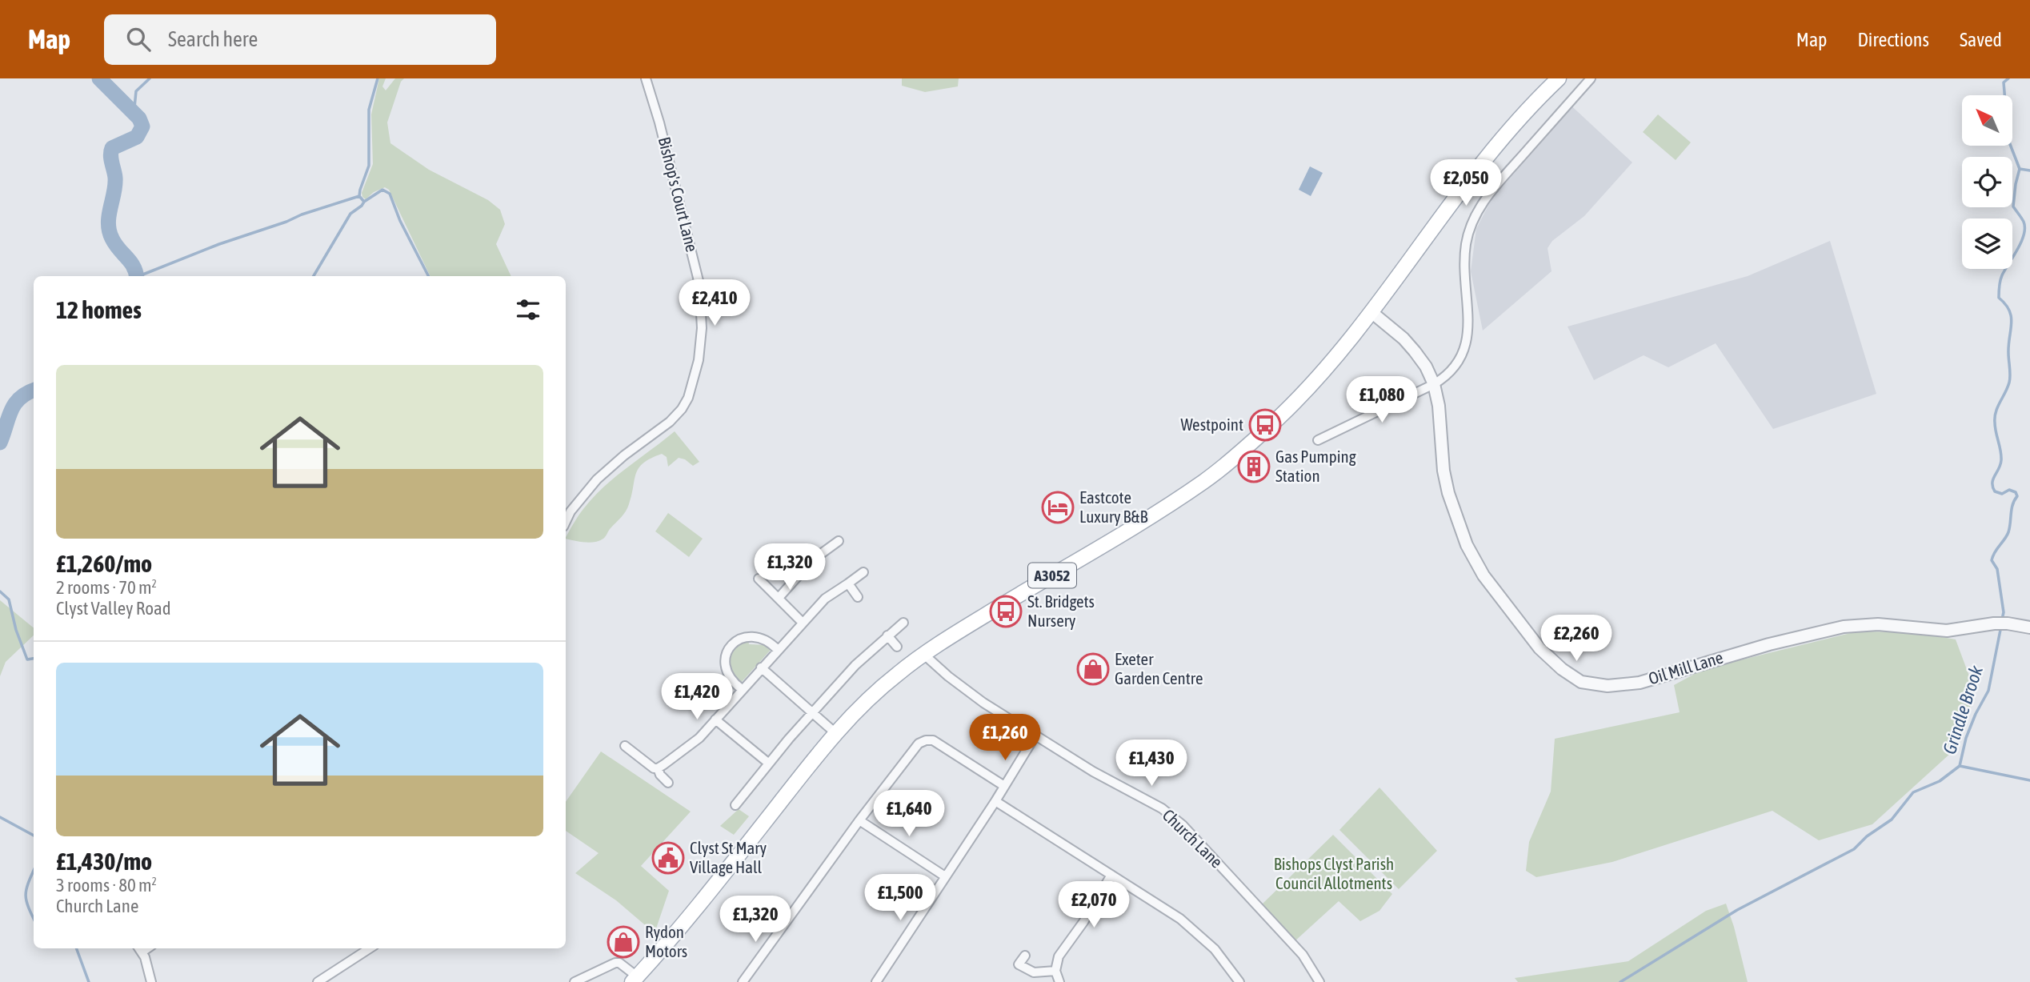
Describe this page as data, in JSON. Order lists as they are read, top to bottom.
{
  "streets": {
    "main road": ["A3052"],
    "street": ["Bishop's Court Lane", "Oil Mill Lane", "Church Lane"]
  },
  "crossings": [
    ["A3052", "Oil Mill Lane"],
    ["A3052", "Church Lane"]
  ],
  "water": ["Grindle Brook"],
  "parks": ["Bishops Clyst Parish Council Allotments"],
  "places": {
    "bus stop": ["Westpoint", "St. Bridgets Nursery"],
    "building": ["Gas Pumping Station"],
    "hotel": ["Eastcote Luxury B&B"],
    "shop": ["Exeter Garden Centre", "Rydon Motors"],
    "public building": ["Clyst St Mary Village Hall"]
  },
  "north": "top left",
  "page": {
    "header": "Map",
    "search": "Search here",
    "nav": ["Map", "Directions", "Saved"],
    "price": [
      "£2,050",
      "£2,410",
      "£1,080",
      "£1,320",
      "£2,260",
      "£1,420",
      "£1,260",
      "£1,430",
      "£1,640",
      "£1,500",
      "£2,070",
      "£1,320"
    ],
    "heading": "12 homes",
    "list": [
      {
        "name": "£1,260/mo",
        "note": "2 rooms · 70 m² · Clyst Valley Road"
      },
      {
        "name": "£1,430/mo",
        "note": "3 rooms · 80 m² · Church Lane"
      }
    ]
  }
}
